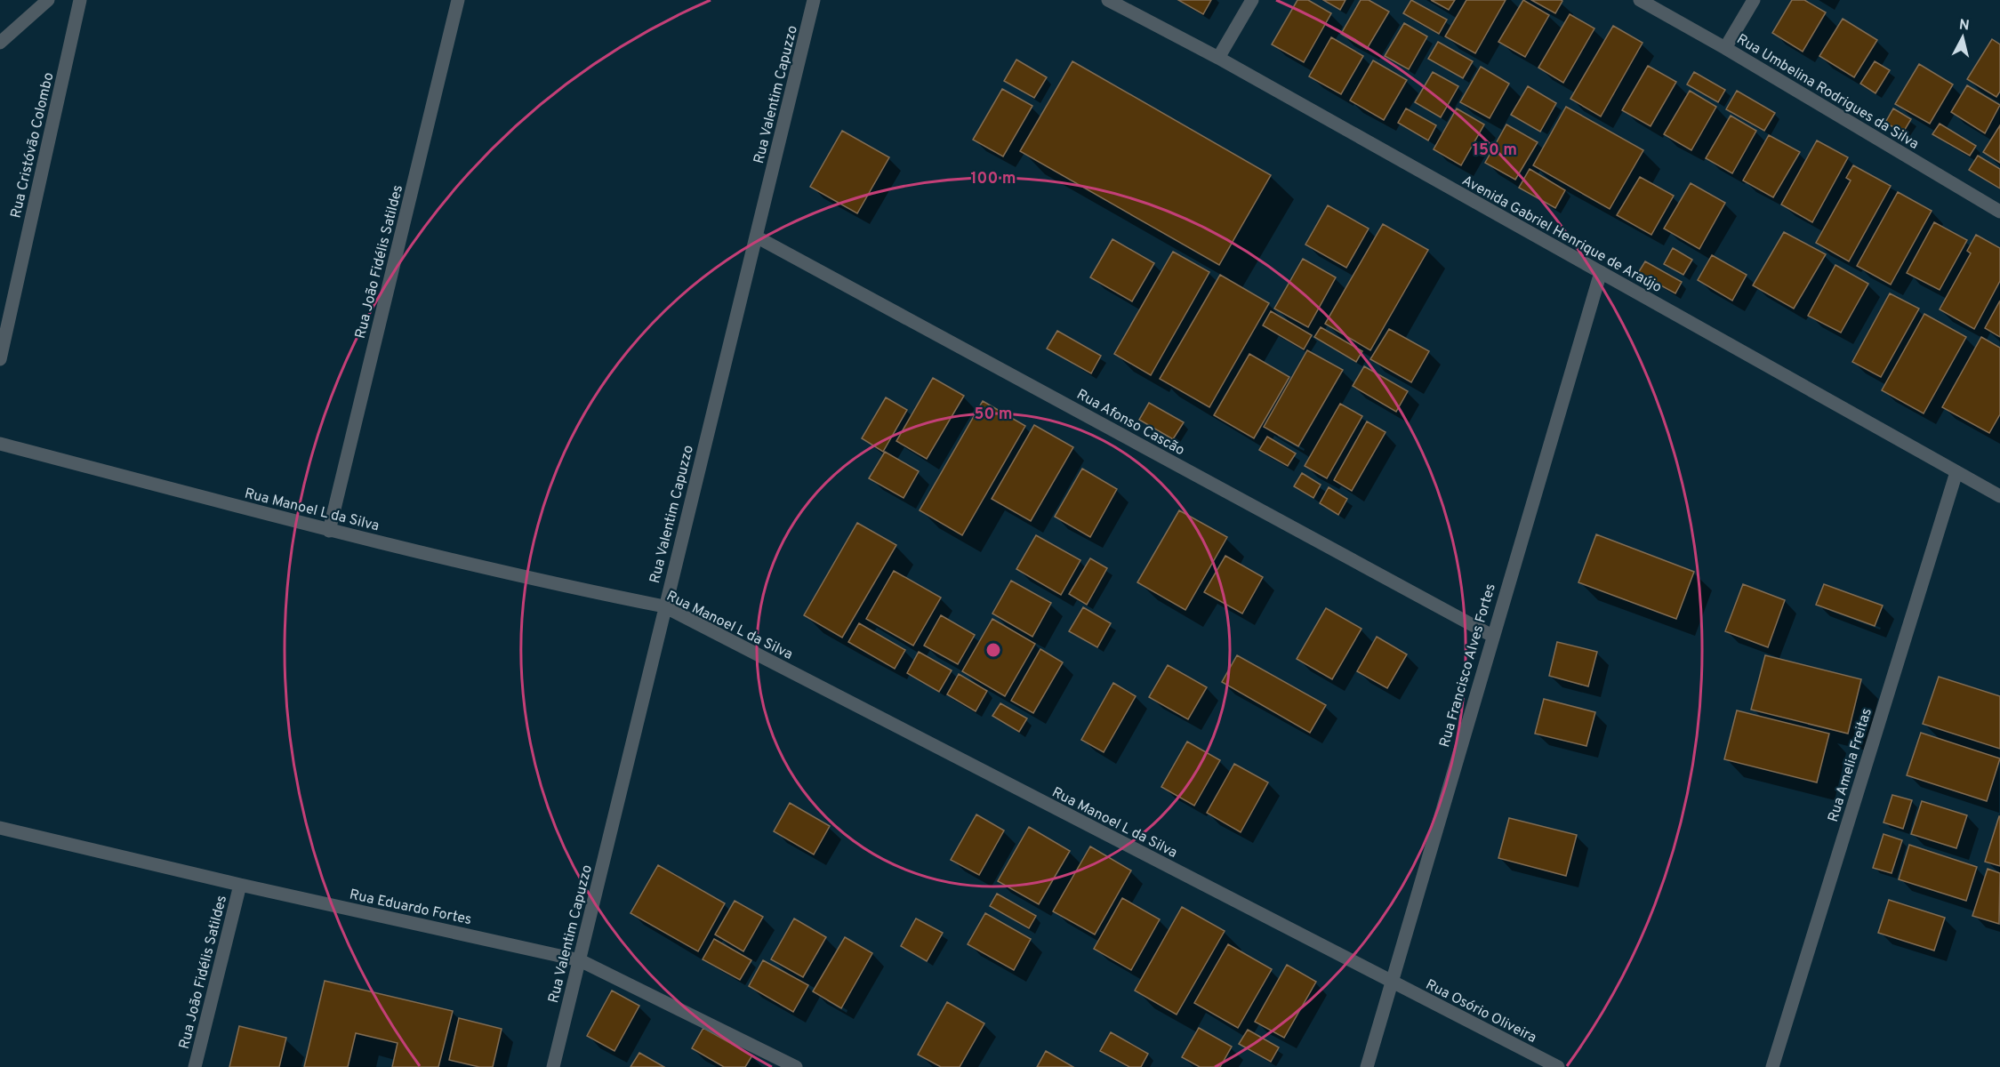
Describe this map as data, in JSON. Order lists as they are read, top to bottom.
{
  "streets": {
    "street": [
      "Rua Umbelina Rodrigues da Silva",
      "Rua Valentim Capuzzo",
      "Rua Cristóvão Colombo",
      "Avenida Gabriel Henrique de Araújo",
      "Rua João Fidélis Satildes",
      "Rua Afonso Cascão",
      "Rua Manoel L da Silva",
      "Rua Francisco Alves Fortes",
      "Rua Amelia Freitas",
      "Rua Eduardo Fortes",
      "Rua Osório Oliveira"
    ]
  },
  "crossings": [
    ["Rua Valentim Capuzzo", "Rua Afonso Cascão"],
    ["Rua Valentim Capuzzo", "Rua Manoel L da Silva"],
    ["Rua Valentim Capuzzo", "Rua Eduardo Fortes"],
    ["Avenida Gabriel Henrique de Araújo", "Rua Francisco Alves Fortes"],
    ["Avenida Gabriel Henrique de Araújo", "Rua Amelia Freitas"],
    ["Rua João Fidélis Satildes", "Rua Manoel L da Silva"],
    ["Rua João Fidélis Satildes", "Rua Eduardo Fortes"],
    ["Rua Afonso Cascão", "Rua Francisco Alves Fortes"],
    ["Rua Manoel L da Silva", "Rua Francisco Alves Fortes"],
    ["Rua Manoel L da Silva", "Rua Osório Oliveira"],
    ["Rua Francisco Alves Fortes", "Rua Osório Oliveira"]
  ],
  "north": "top",
  "rings": ["150 m", "100 m", "50 m"]
}
